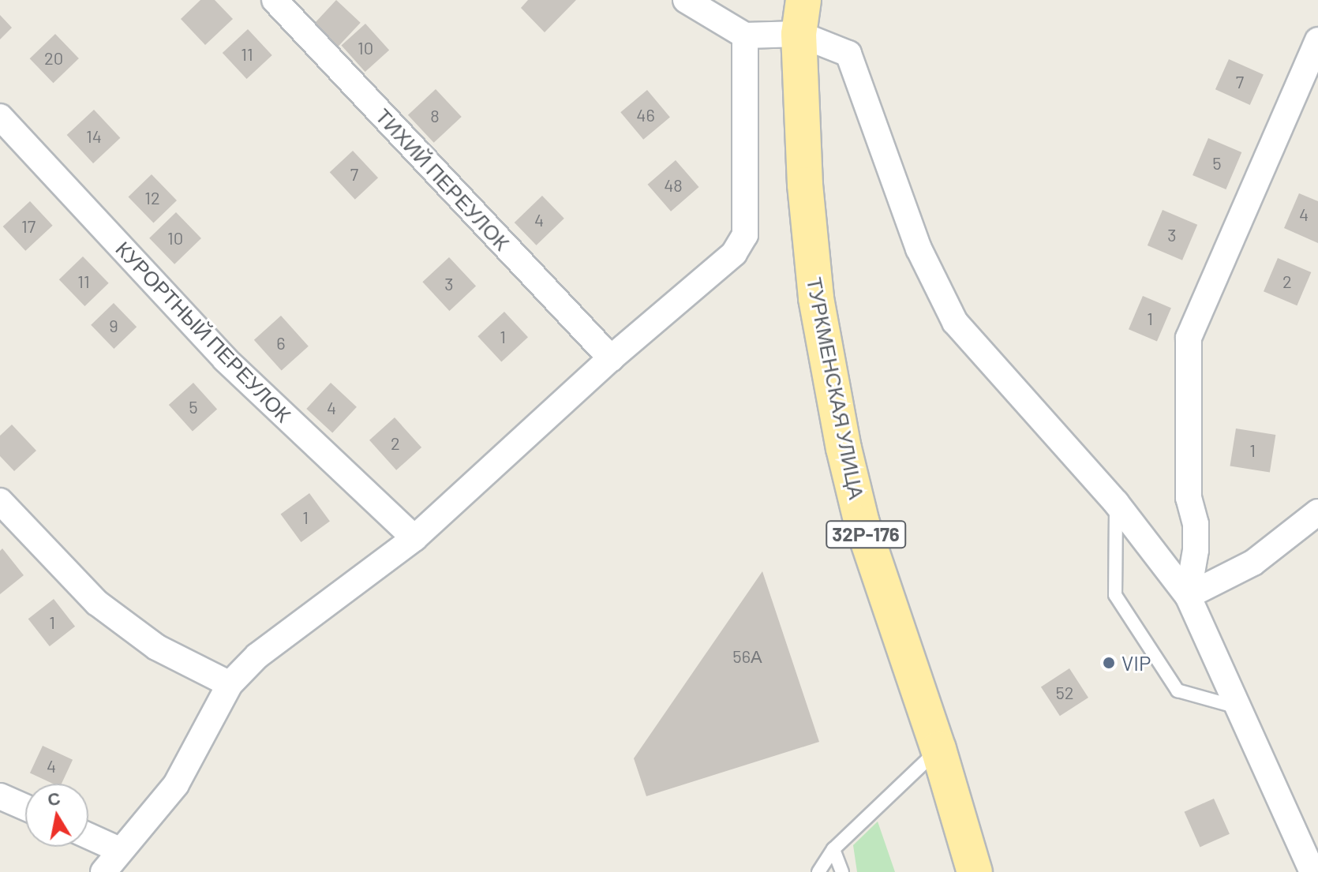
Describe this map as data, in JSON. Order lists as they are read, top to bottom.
{
  "streets": {
    "main road": ["ТУРКМЕНСКАЯ УЛИЦА", "32Р-176"],
    "street": ["ТИХИЙ ПЕРЕУЛОК", "КУРОРТНЫЙ ПЕРЕУЛОК"]
  },
  "places": ["VIP"],
  "house_numbers": [
    "10",
    "11",
    "20",
    "7",
    "46",
    "8",
    "14",
    "5",
    "7",
    "48",
    "12",
    "4",
    "4",
    "17",
    "3",
    "10",
    "11",
    "2",
    "3",
    "1",
    "9",
    "1",
    "6",
    "5",
    "4",
    "2",
    "1",
    "1",
    "1",
    "56А",
    "52",
    "4"
  ],
  "north": "top"
}
